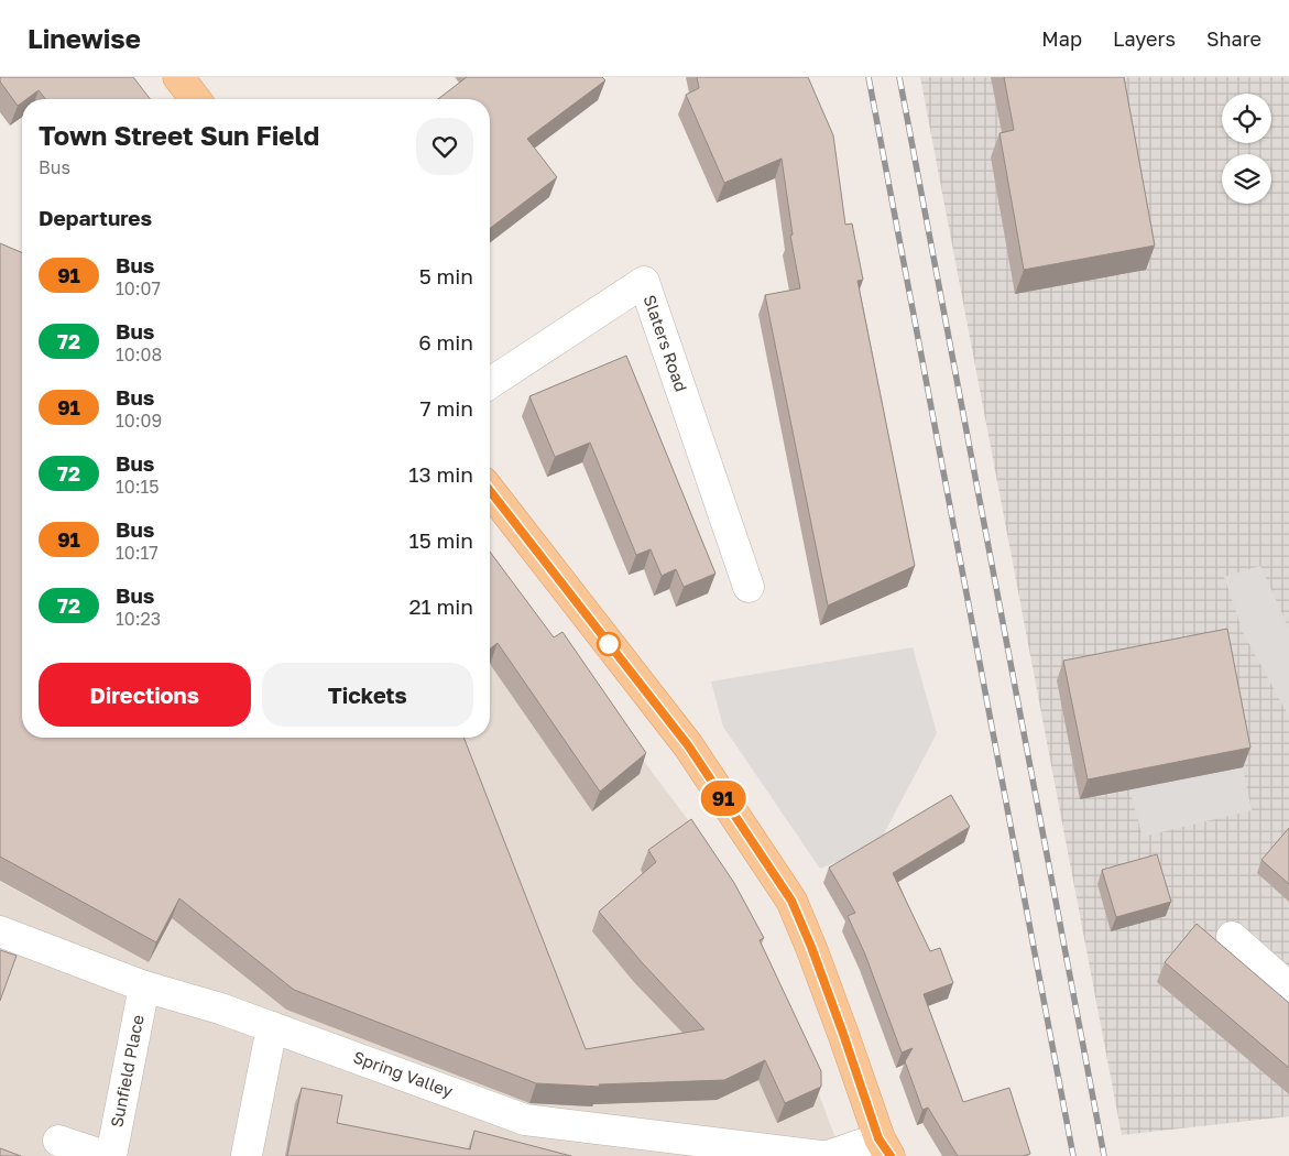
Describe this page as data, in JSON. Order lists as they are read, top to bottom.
{
  "streets": {
    "street": ["Slaters Road", "Sunfield Place", "Spring Valley"]
  },
  "crossings": [
    ["Sunfield Place", "Spring Valley"]
  ],
  "lines": ["bus line 91"],
  "page": {
    "header": "Linewise",
    "nav": ["Map", "Layers", "Share"],
    "on_map": "91",
    "heading": [
      ["Town Street Sun Field", "Bus"],
      "Departures"
    ],
    "list": [
      {
        "mark": "91",
        "name": "Bus",
        "note": "10:07",
        "value": "5 min"
      },
      {
        "mark": "72",
        "name": "Bus",
        "note": "10:08",
        "value": "6 min"
      },
      {
        "mark": "91",
        "name": "Bus",
        "note": "10:09",
        "value": "7 min"
      },
      {
        "mark": "72",
        "name": "Bus",
        "note": "10:15",
        "value": "13 min"
      },
      {
        "mark": "91",
        "name": "Bus",
        "note": "10:17",
        "value": "15 min"
      },
      {
        "mark": "72",
        "name": "Bus",
        "note": "10:23",
        "value": "21 min"
      }
    ],
    "buttons": ["Directions", "Tickets"]
  }
}
